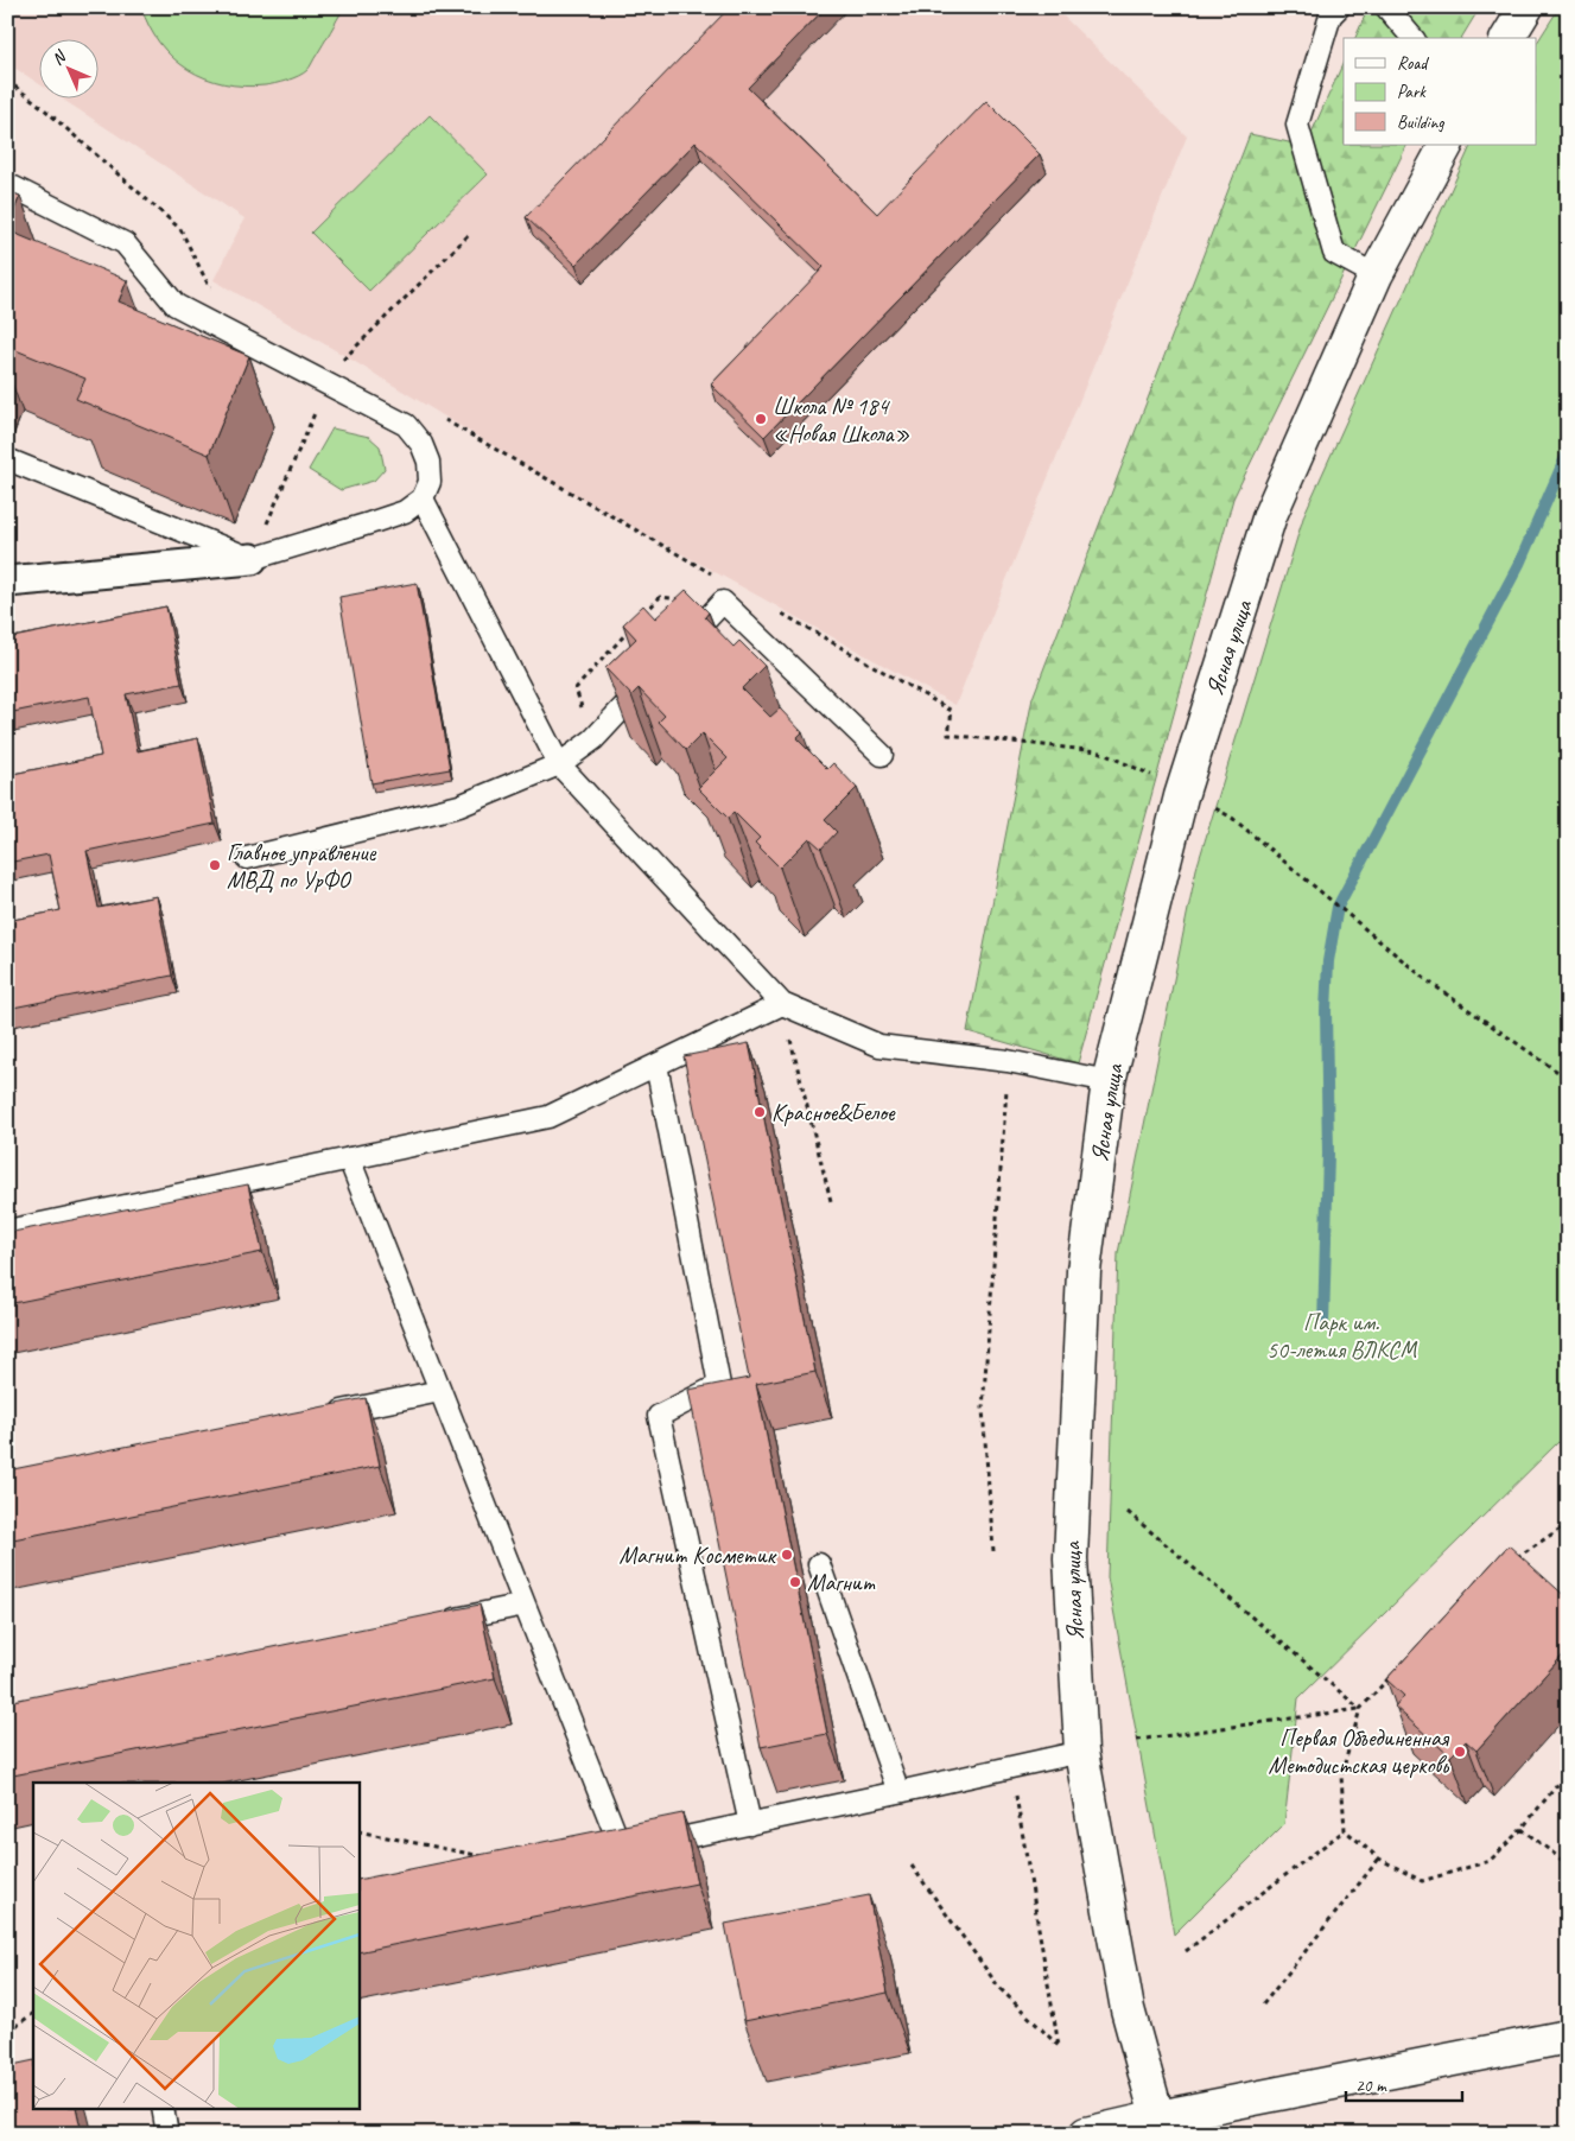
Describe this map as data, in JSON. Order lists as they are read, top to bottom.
{
  "streets": {
    "street": ["Ясная улица"]
  },
  "parks": ["Парк им. 50-летия ВЛКСМ"],
  "places": [
    "Школа № 184 «Новая Школа»",
    "Главное управление МВД по УрФО",
    "Красное&Белое",
    "Магнит Косметик",
    "Магнит",
    "Первая Объединенная Методистская церковь"
  ],
  "legend": ["Road", "Park", "Building"],
  "scale_bar": "20 m",
  "north": "top left"
}
